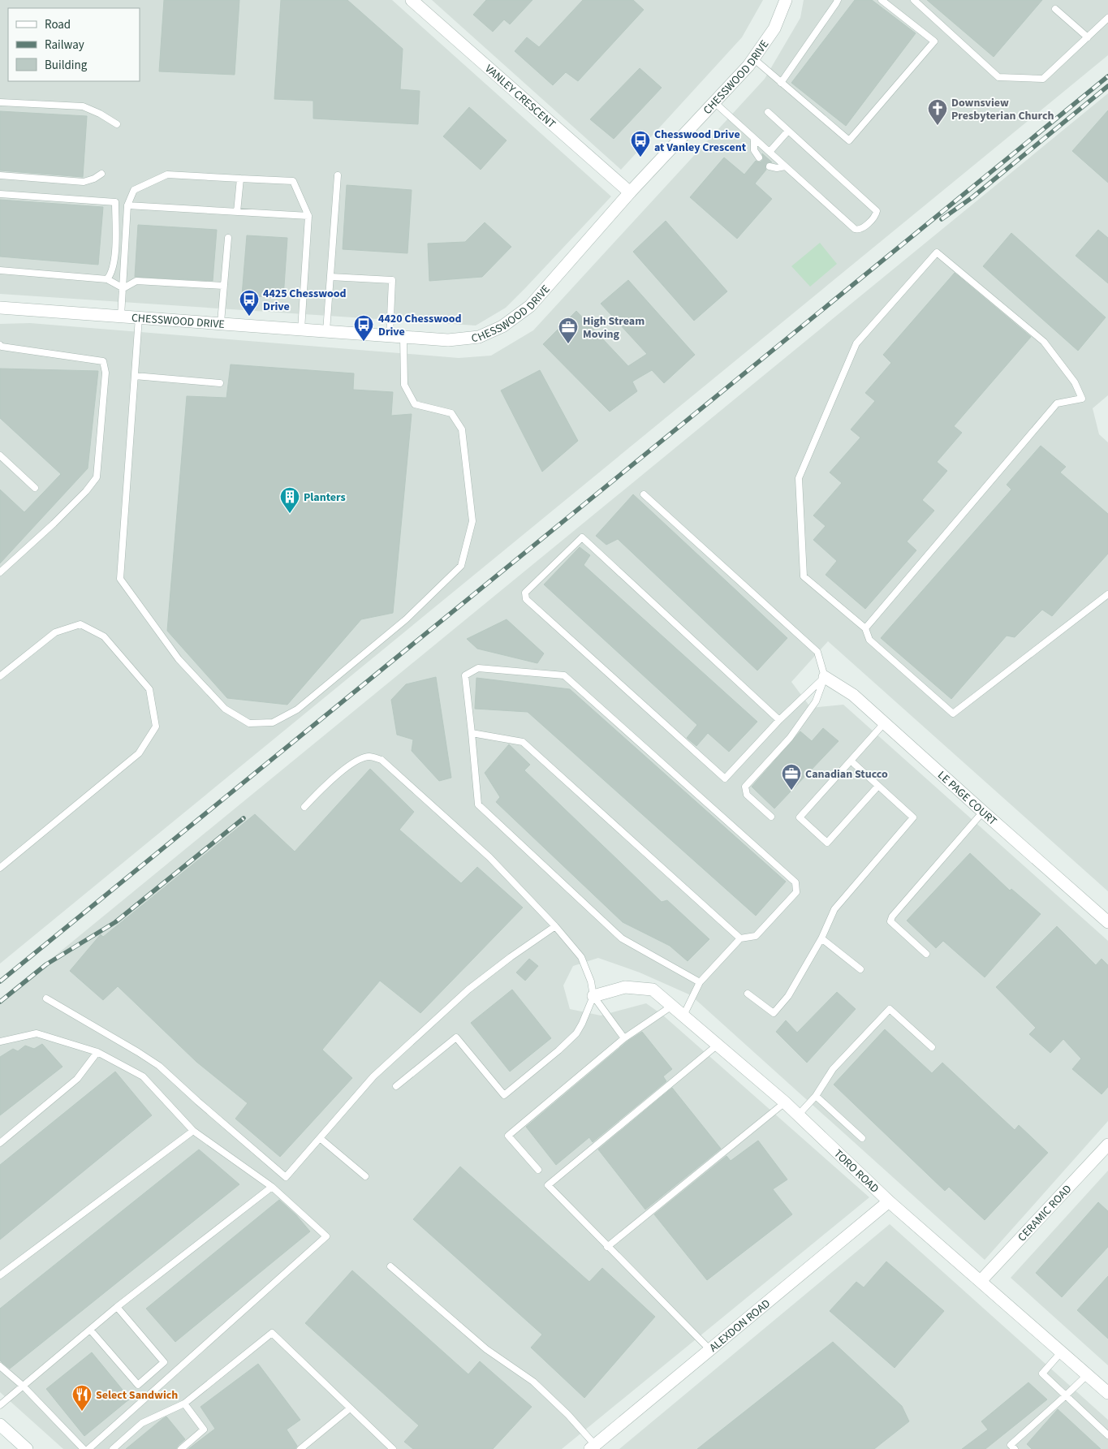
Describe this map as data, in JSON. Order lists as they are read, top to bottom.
{
  "streets": {
    "street": [
      "CHESSWOOD DRIVE",
      "VANLEY CRESCENT",
      "LE PAGE COURT",
      "TORO ROAD",
      "CERAMIC ROAD",
      "ALEXDON ROAD"
    ]
  },
  "crossings": [
    ["CHESSWOOD DRIVE", "VANLEY CRESCENT"],
    ["TORO ROAD", "CERAMIC ROAD"],
    ["TORO ROAD", "ALEXDON ROAD"]
  ],
  "places": {
    "church": ["Downsview Presbyterian Church"],
    "bus stop": ["Chesswood Drive at Vanley Crescent", "4425 Chesswood Drive", "4420 Chesswood Drive"],
    "office": ["High Stream Moving", "Canadian Stucco"],
    "building": ["Planters"],
    "restaurant": ["Select Sandwich"]
  },
  "legend": ["Road", "Railway", "Building"]
}
